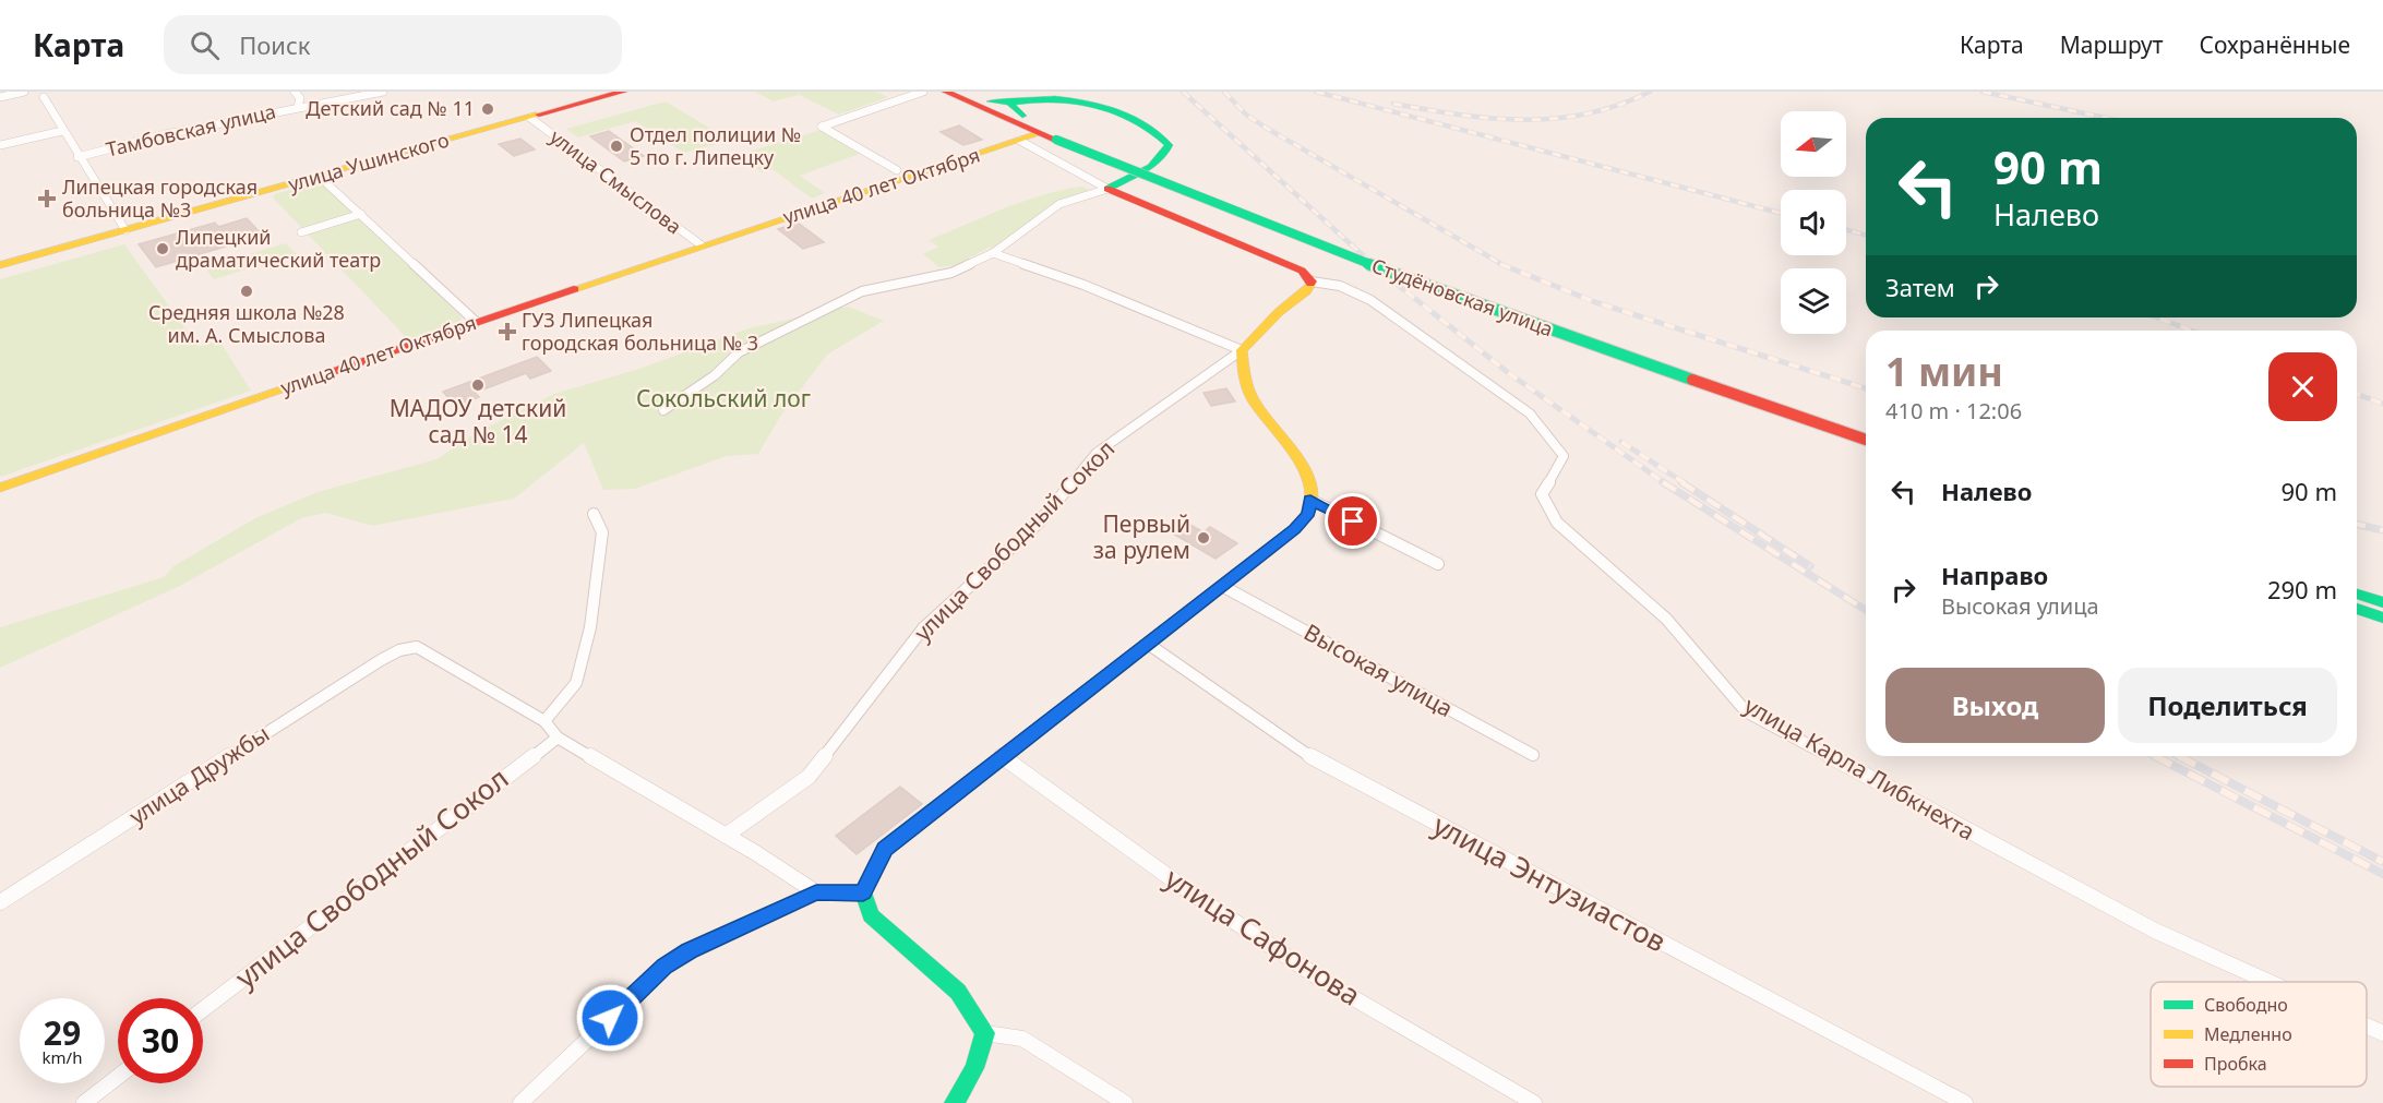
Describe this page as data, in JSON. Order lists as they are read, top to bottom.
{
  "streets": {
    "street": [
      "Тамбовская улица",
      "улица Ушинского",
      "улица Смыслова",
      "улица 40 лет Октября",
      "Студёновская улица",
      "улица Свободный Сокол",
      "Высокая улица",
      "улица Карла Либкнехта",
      "улица Дружбы",
      "улица Энтузиастов",
      "улица Сафонова"
    ]
  },
  "crossings": [
    ["улица Ушинского", "улица Смыслова"],
    ["улица Смыслова", "улица 40 лет Октября"]
  ],
  "parks": ["Сокольский лог"],
  "places": {
    "other": [
      "Детский сад № 11",
      "Отдел полиции № 5 по г. Липецку",
      "Липецкий драматический театр",
      "Средняя школа №28 им. А. Смыслова",
      "МАДОУ детский сад № 14",
      "Первый за рулем"
    ],
    "health": ["Липецкая городская больница №3", "ГУЗ Липецкая городская больница № 3"]
  },
  "legend": ["Свободно", "Медленно", "Пробка"],
  "north": "left",
  "page": {
    "header": "Карта",
    "search": "Поиск",
    "nav": ["Карта", "Маршрут", "Сохранённые"],
    "turn": ["90 m", "Налево"],
    "then": "Затем",
    "heading": ["1 мин", "410 m · 12:06"],
    "list": [
      {
        "name": "Налево",
        "value": "90 m"
      },
      {
        "name": "Направо",
        "note": "Высокая улица",
        "value": "290 m"
      }
    ],
    "buttons": ["Выход", "Поделиться"],
    "speed": "29 km/h",
    "limit": "30"
  }
}
